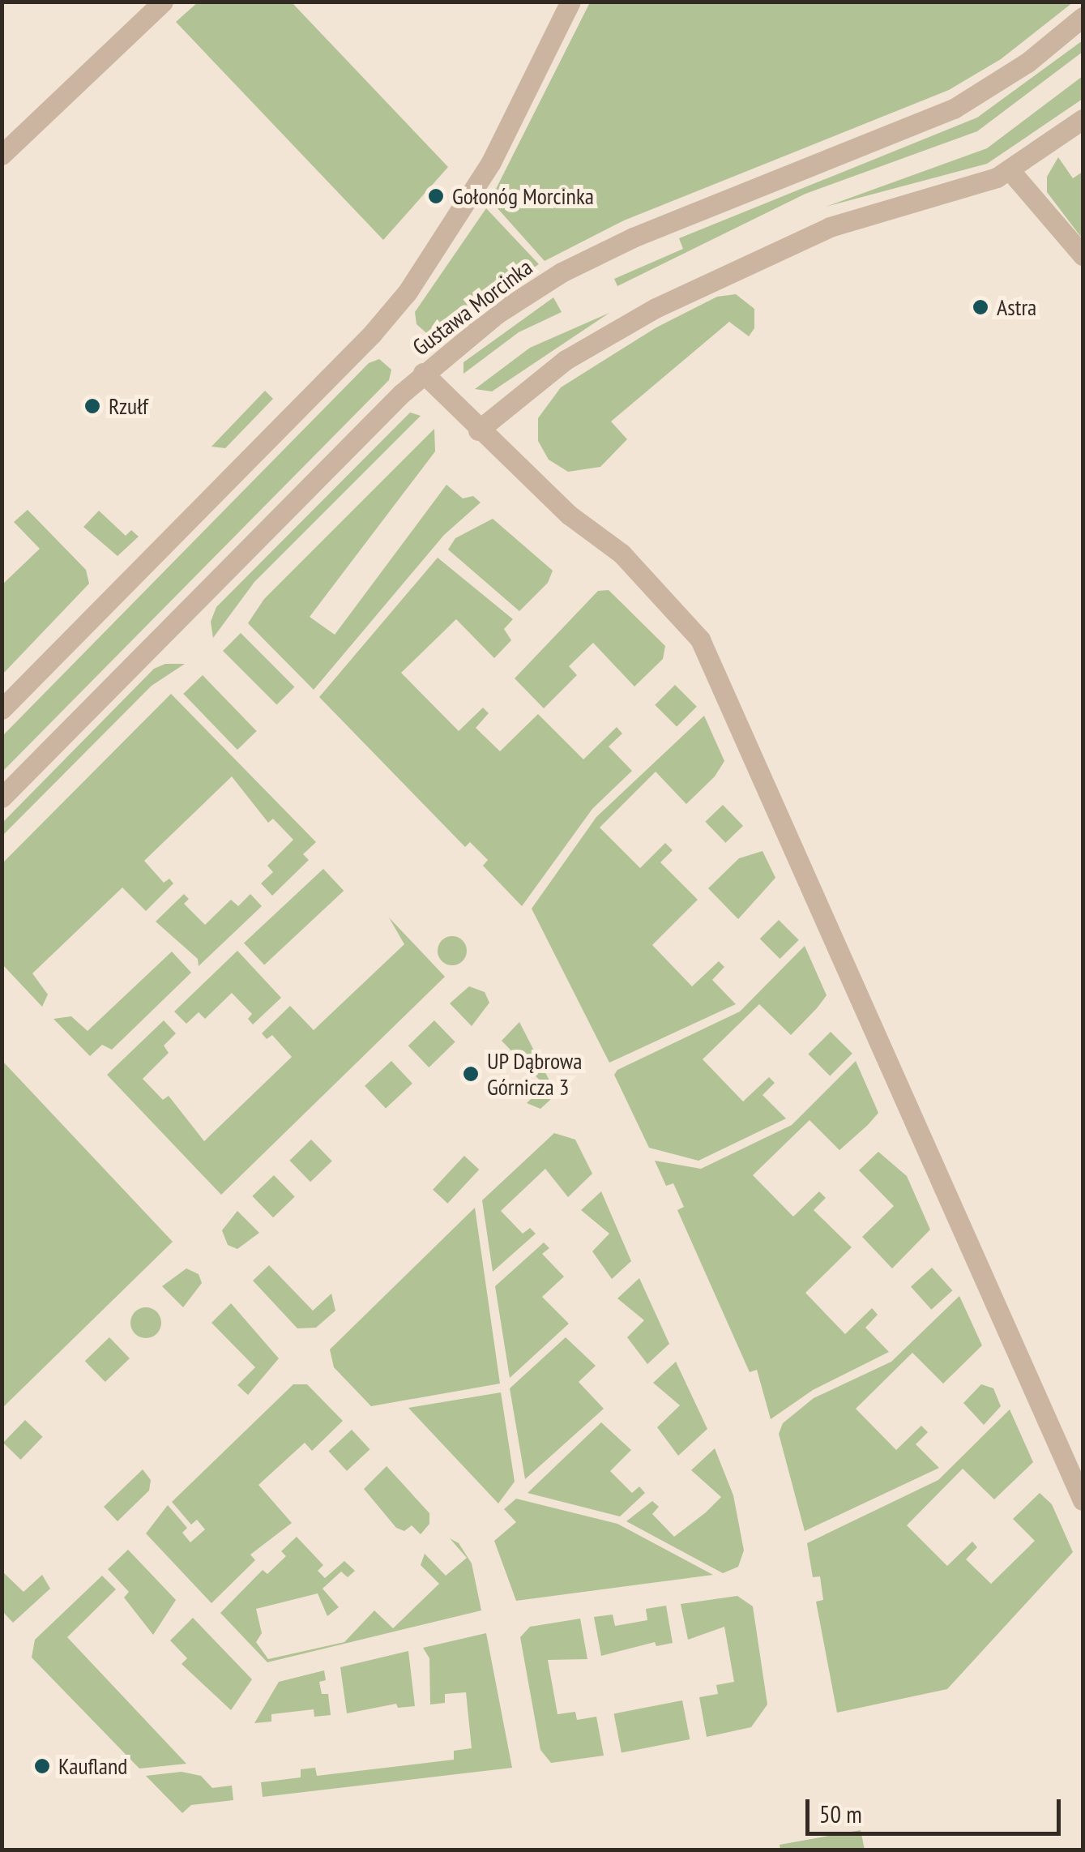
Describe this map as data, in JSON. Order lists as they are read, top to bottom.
{
  "streets": {
    "street": ["Gustawa Morcinka"]
  },
  "places": [
    "Gołonóg Morcinka",
    "Astra",
    "Rzułf",
    "UP Dąbrowa Górnicza 3",
    "Kaufland"
  ],
  "scale_bar": "50 m"
}
